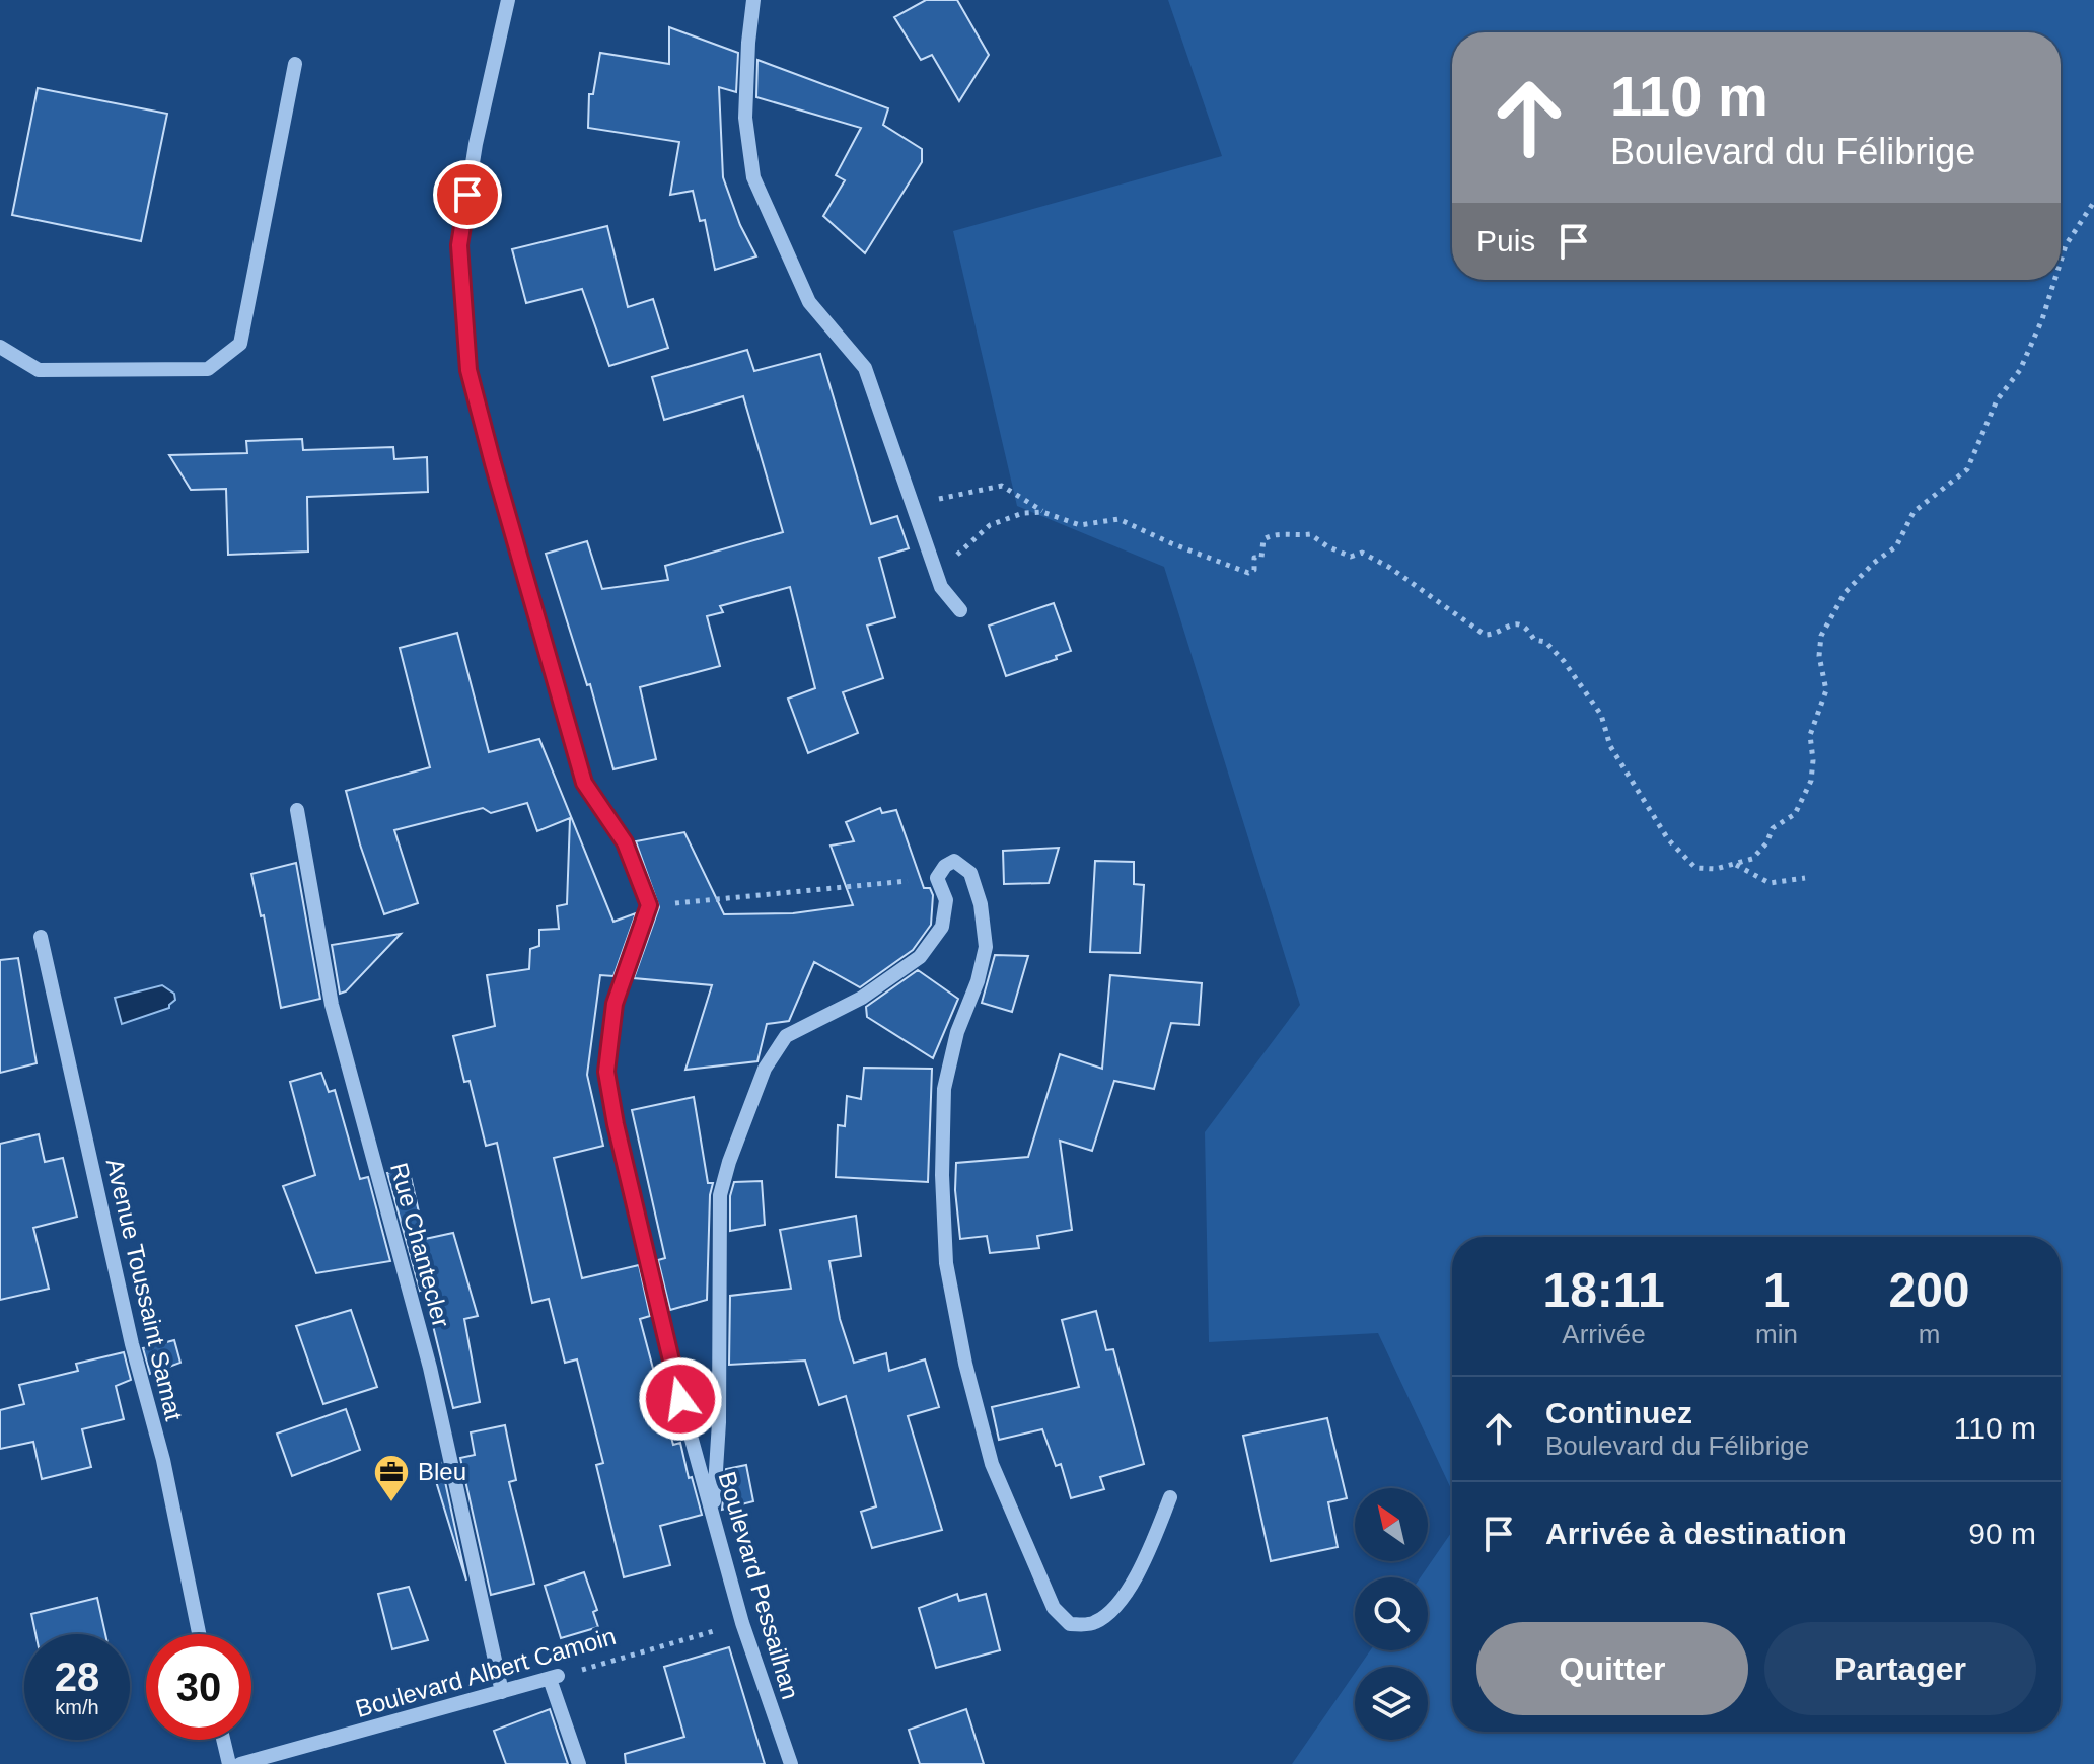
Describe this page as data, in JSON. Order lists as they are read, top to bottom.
{
  "streets": {
    "street": [
      "Rue Chantecler",
      "Avenue Toussaint Samat",
      "Boulevard Pessailhan",
      "Boulevard Albert Camoin"
    ]
  },
  "crossings": [
    ["Rue Chantecler", "Boulevard Albert Camoin"],
    ["Boulevard Pessailhan", "Boulevard Albert Camoin"]
  ],
  "places": {
    "office": ["Bleu"]
  },
  "north": "top left",
  "page": {
    "turn": ["110 m", "Boulevard du Félibrige"],
    "then": "Puis",
    "eta": [
      "18:11",
      "Arrivée",
      "1",
      "min",
      "200",
      "m"
    ],
    "list": [
      {
        "name": "Continuez",
        "note": "Boulevard du Félibrige",
        "value": "110 m"
      },
      {
        "name": "Arrivée à destination",
        "value": "90 m"
      }
    ],
    "buttons": ["Quitter", "Partager"],
    "speed": "28 km/h",
    "limit": "30"
  }
}
